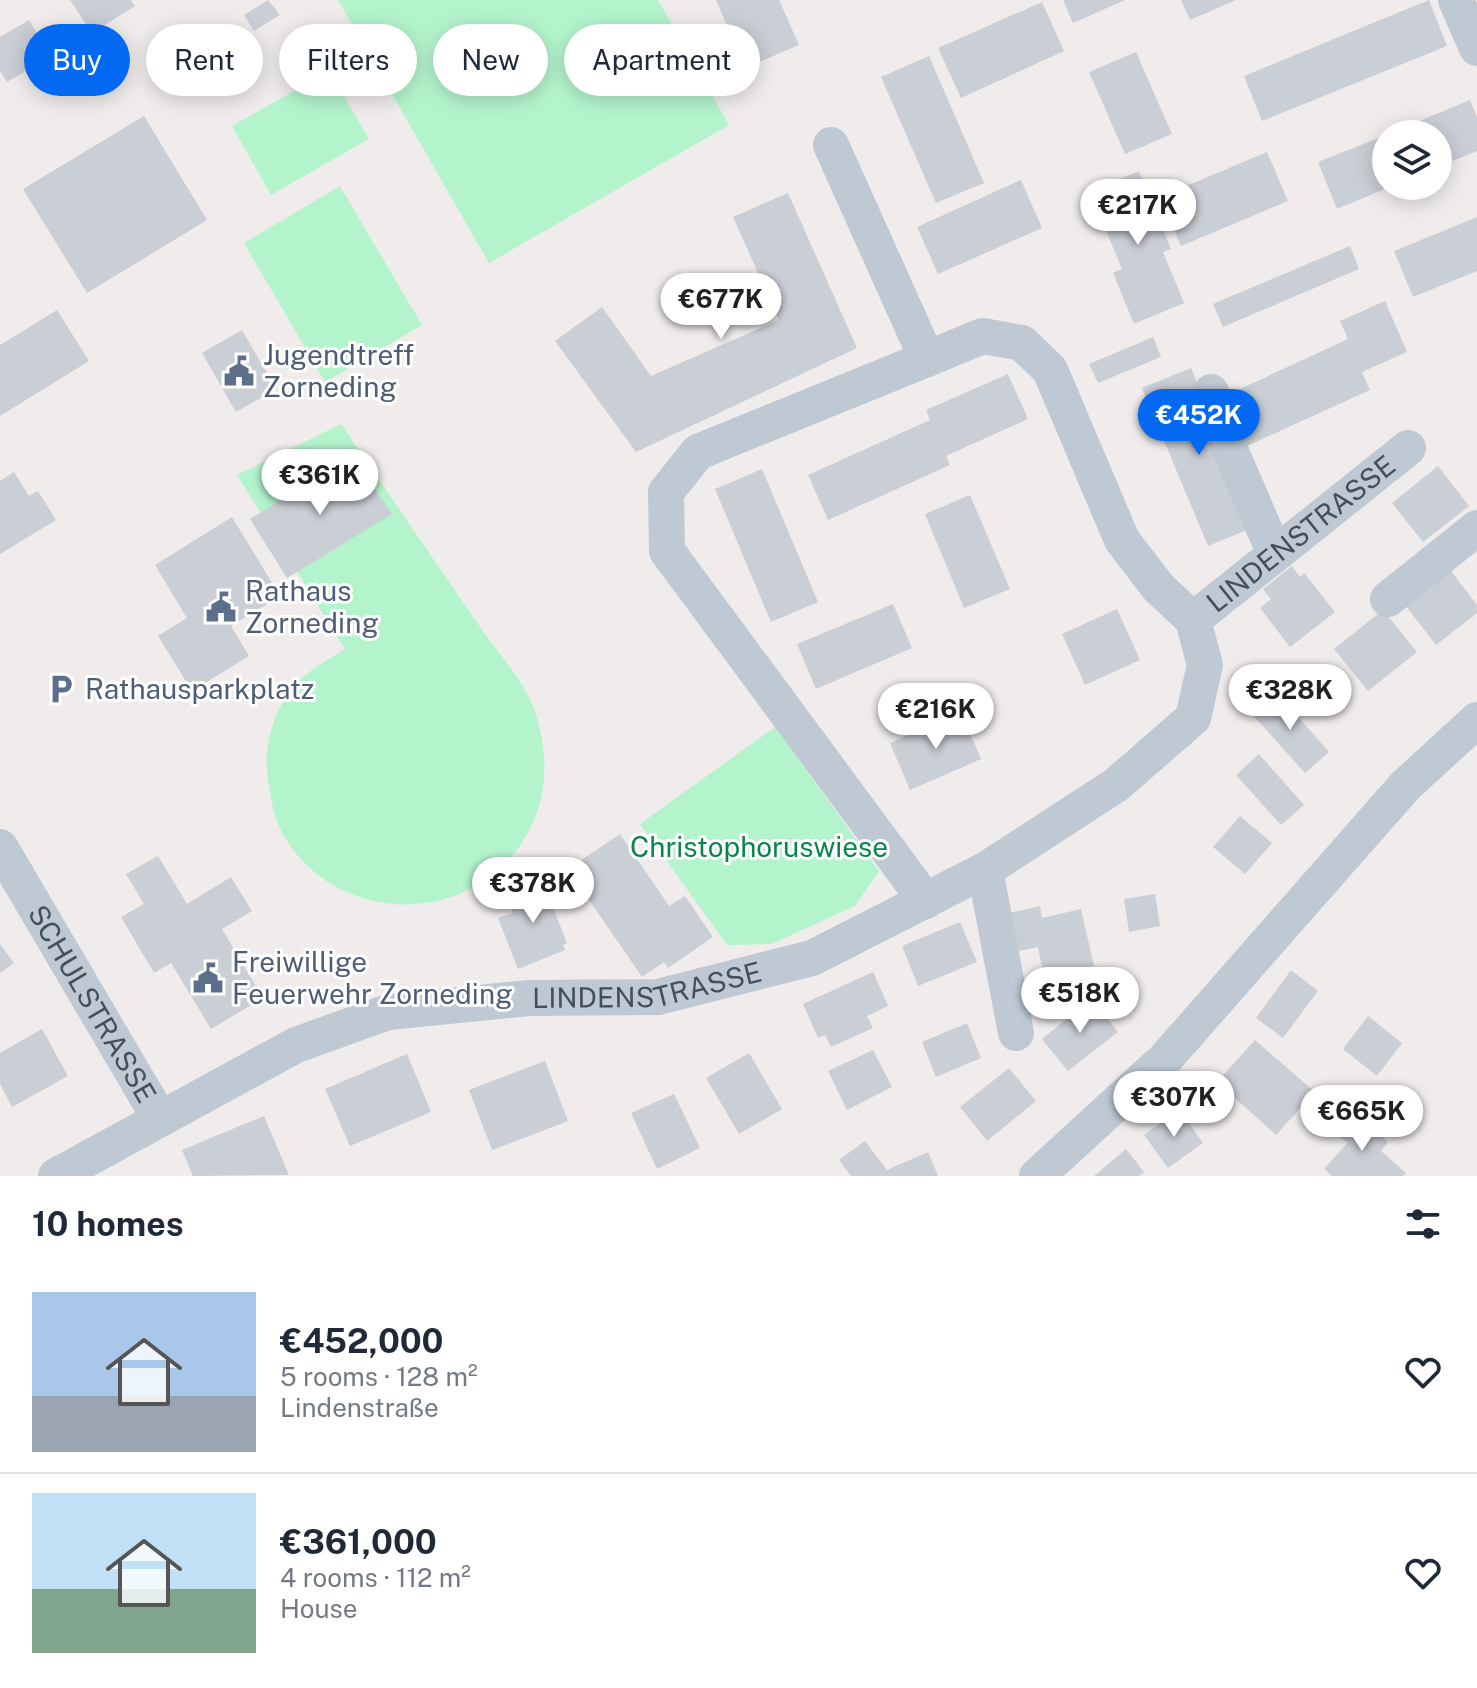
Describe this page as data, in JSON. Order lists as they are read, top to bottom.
{
  "streets": {
    "street": ["LINDENSTRASSE", "SCHULSTRASSE"]
  },
  "crossings": [
    ["LINDENSTRASSE", "SCHULSTRASSE"]
  ],
  "parks": ["Christophoruswiese"],
  "places": {
    "public building": ["Jugendtreff Zorneding", "Rathaus Zorneding", "Freiwillige Feuerwehr Zorneding"],
    "parking": ["Rathausparkplatz"]
  },
  "page": {
    "chip": [
      "Buy",
      "Rent",
      "Filters",
      "New",
      "Apartment"
    ],
    "price": [
      "€217K",
      "€677K",
      "€452K",
      "€361K",
      "€328K",
      "€216K",
      "€378K",
      "€518K",
      "€307K",
      "€665K"
    ],
    "heading": "10 homes",
    "list": [
      {
        "name": "€452,000",
        "note": "5 rooms · 128 m² · Lindenstraße"
      },
      {
        "name": "€361,000",
        "note": "4 rooms · 112 m² · House"
      }
    ]
  }
}
